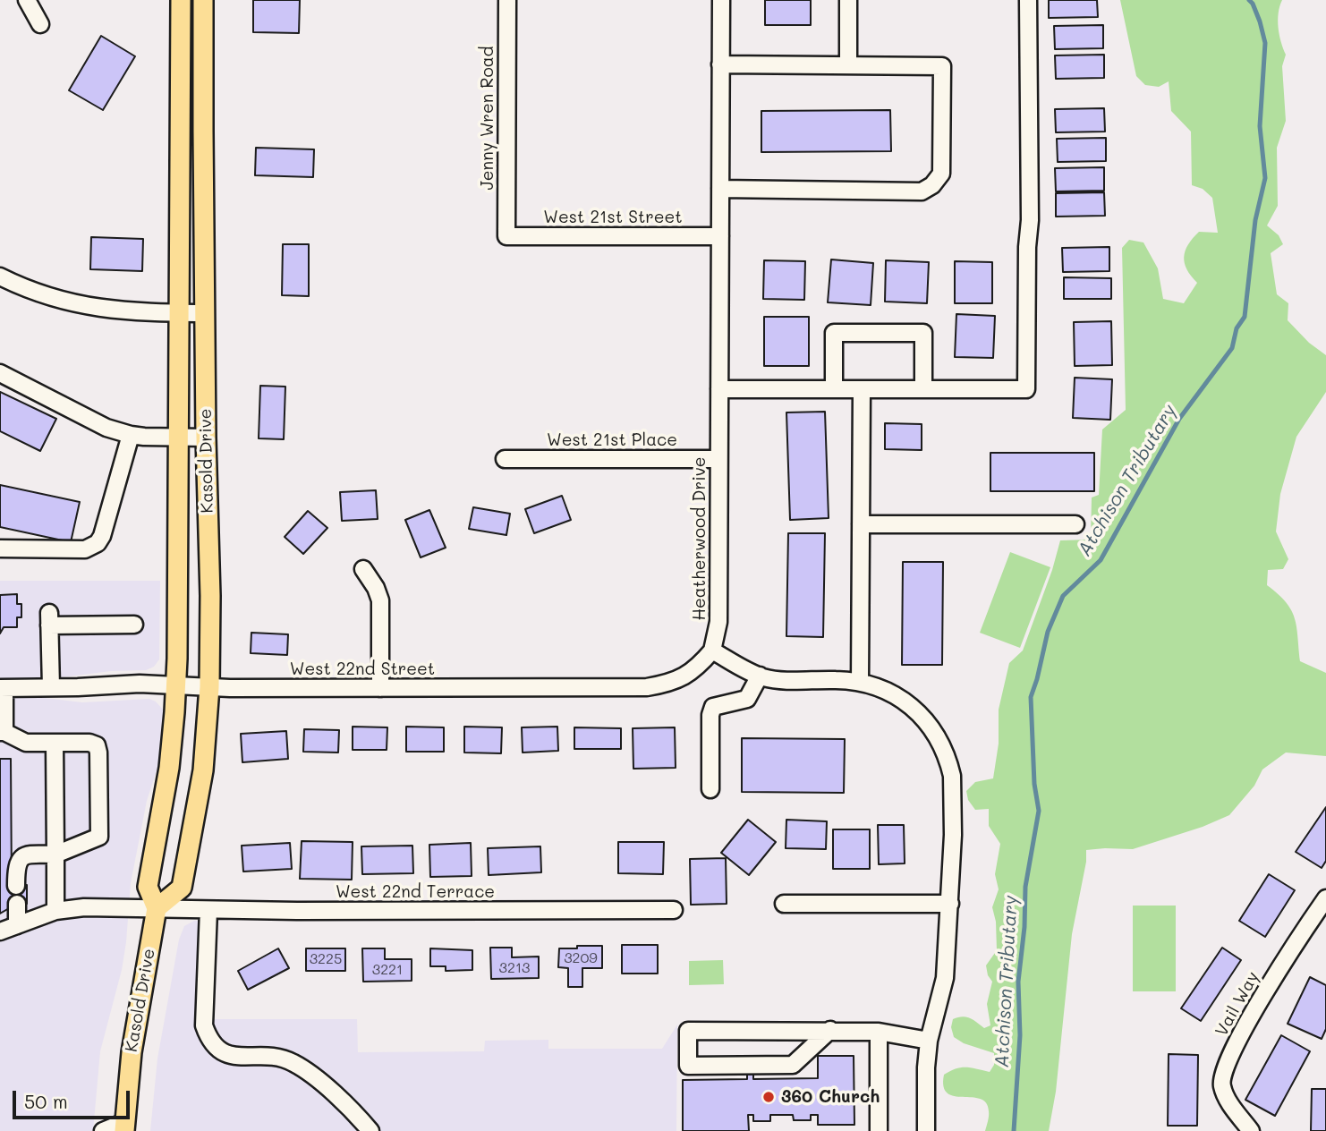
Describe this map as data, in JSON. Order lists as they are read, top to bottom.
{
  "streets": {
    "main road": ["Kasold Drive"],
    "street": [
      "Jenny Wren Road",
      "West 21st Street",
      "West 21st Place",
      "Heatherwood Drive",
      "West 22nd Street",
      "West 22nd Terrace",
      "Vail Way"
    ]
  },
  "crossings": [
    ["Jenny Wren Road", "West 21st Street"],
    ["West 21st Street", "Heatherwood Drive"],
    ["West 21st Place", "Heatherwood Drive"],
    ["Kasold Drive", "West 22nd Street"],
    ["Kasold Drive", "West 22nd Terrace"],
    ["Heatherwood Drive", "West 22nd Street"]
  ],
  "water": ["Atchison Tributary"],
  "places": ["360 Church"],
  "house_numbers": [
    "3209",
    "3225",
    "3213",
    "3221"
  ],
  "scale_bar": "50 m"
}
